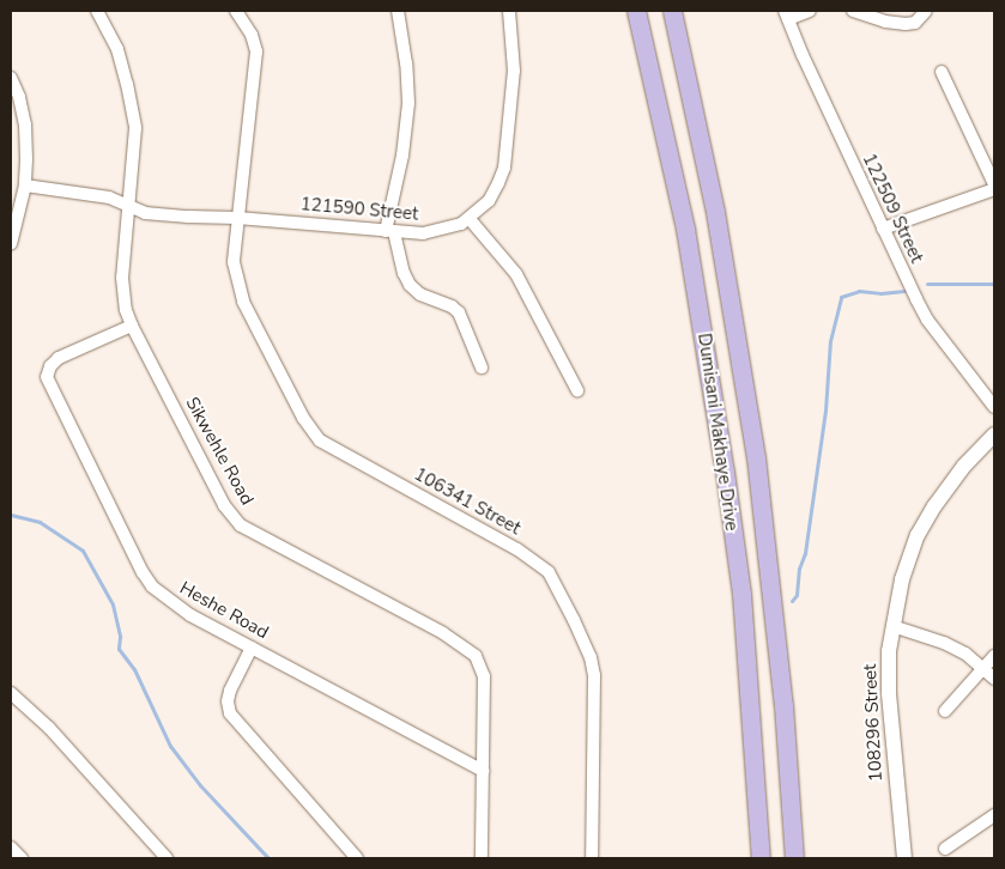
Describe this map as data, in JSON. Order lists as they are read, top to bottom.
{
  "streets": {
    "main road": ["Dumisani Makhaye Drive"],
    "street": [
      "122509 Street",
      "121590 Street",
      "Sikwehle Road",
      "106341 Street",
      "Heshe Road",
      "108296 Street"
    ]
  },
  "crossings": [
    ["121590 Street", "106341 Street"],
    ["Sikwehle Road", "Heshe Road"]
  ]
}
